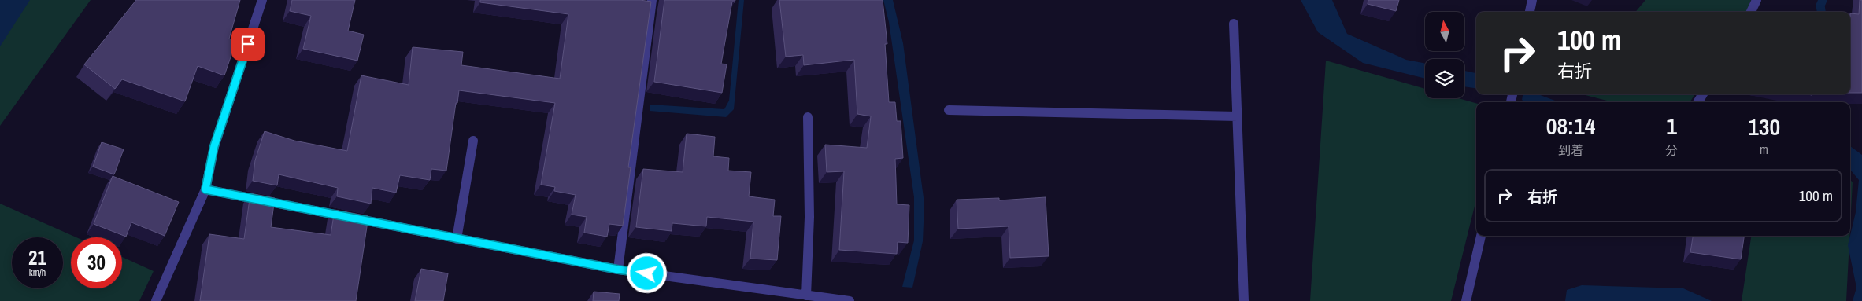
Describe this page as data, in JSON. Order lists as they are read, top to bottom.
{
  "north": "top",
  "page": {
    "turn": ["100 m", "右折"],
    "eta": [
      "08:14",
      "到着",
      "1",
      "分",
      "130",
      "m"
    ],
    "list": [
      {
        "name": "右折",
        "value": "100 m"
      }
    ],
    "speed": "21 km/h",
    "limit": "30"
  }
}
